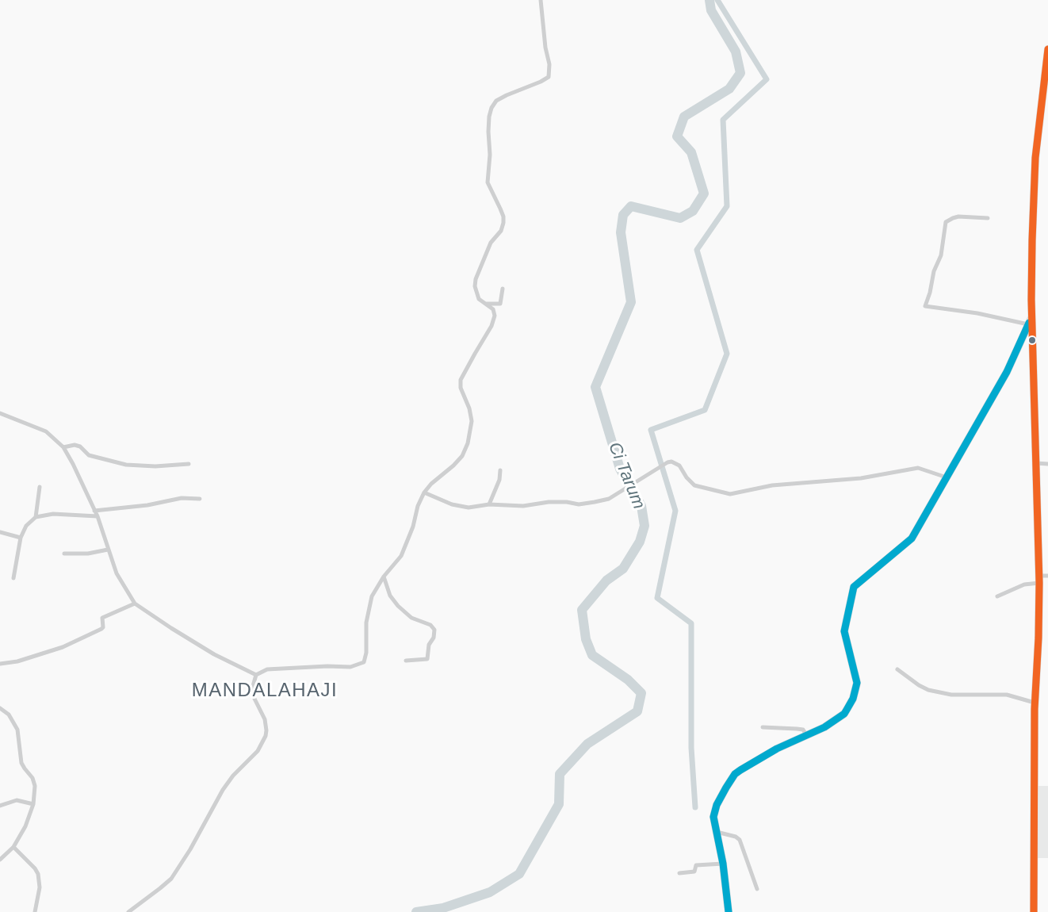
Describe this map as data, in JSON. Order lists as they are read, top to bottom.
{
  "districts": ["MANDALAHAJI"],
  "water": ["Ci Tarum"]
}
